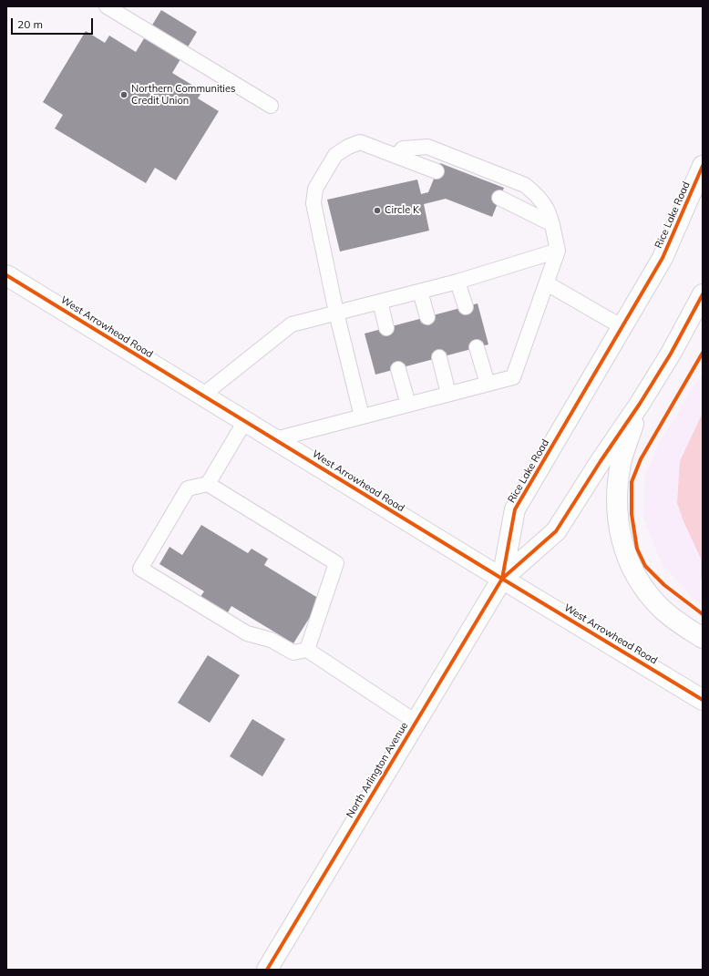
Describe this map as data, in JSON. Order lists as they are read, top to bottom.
{
  "streets": {
    "main road": ["Rice Lake Road", "West Arrowhead Road", "North Arlington Avenue"]
  },
  "crossings": [
    ["Rice Lake Road", "West Arrowhead Road"],
    ["Rice Lake Road", "North Arlington Avenue"],
    ["West Arrowhead Road", "North Arlington Avenue"]
  ],
  "places": ["Northern Communities Credit Union", "Circle K"],
  "scale_bar": "20 m"
}
